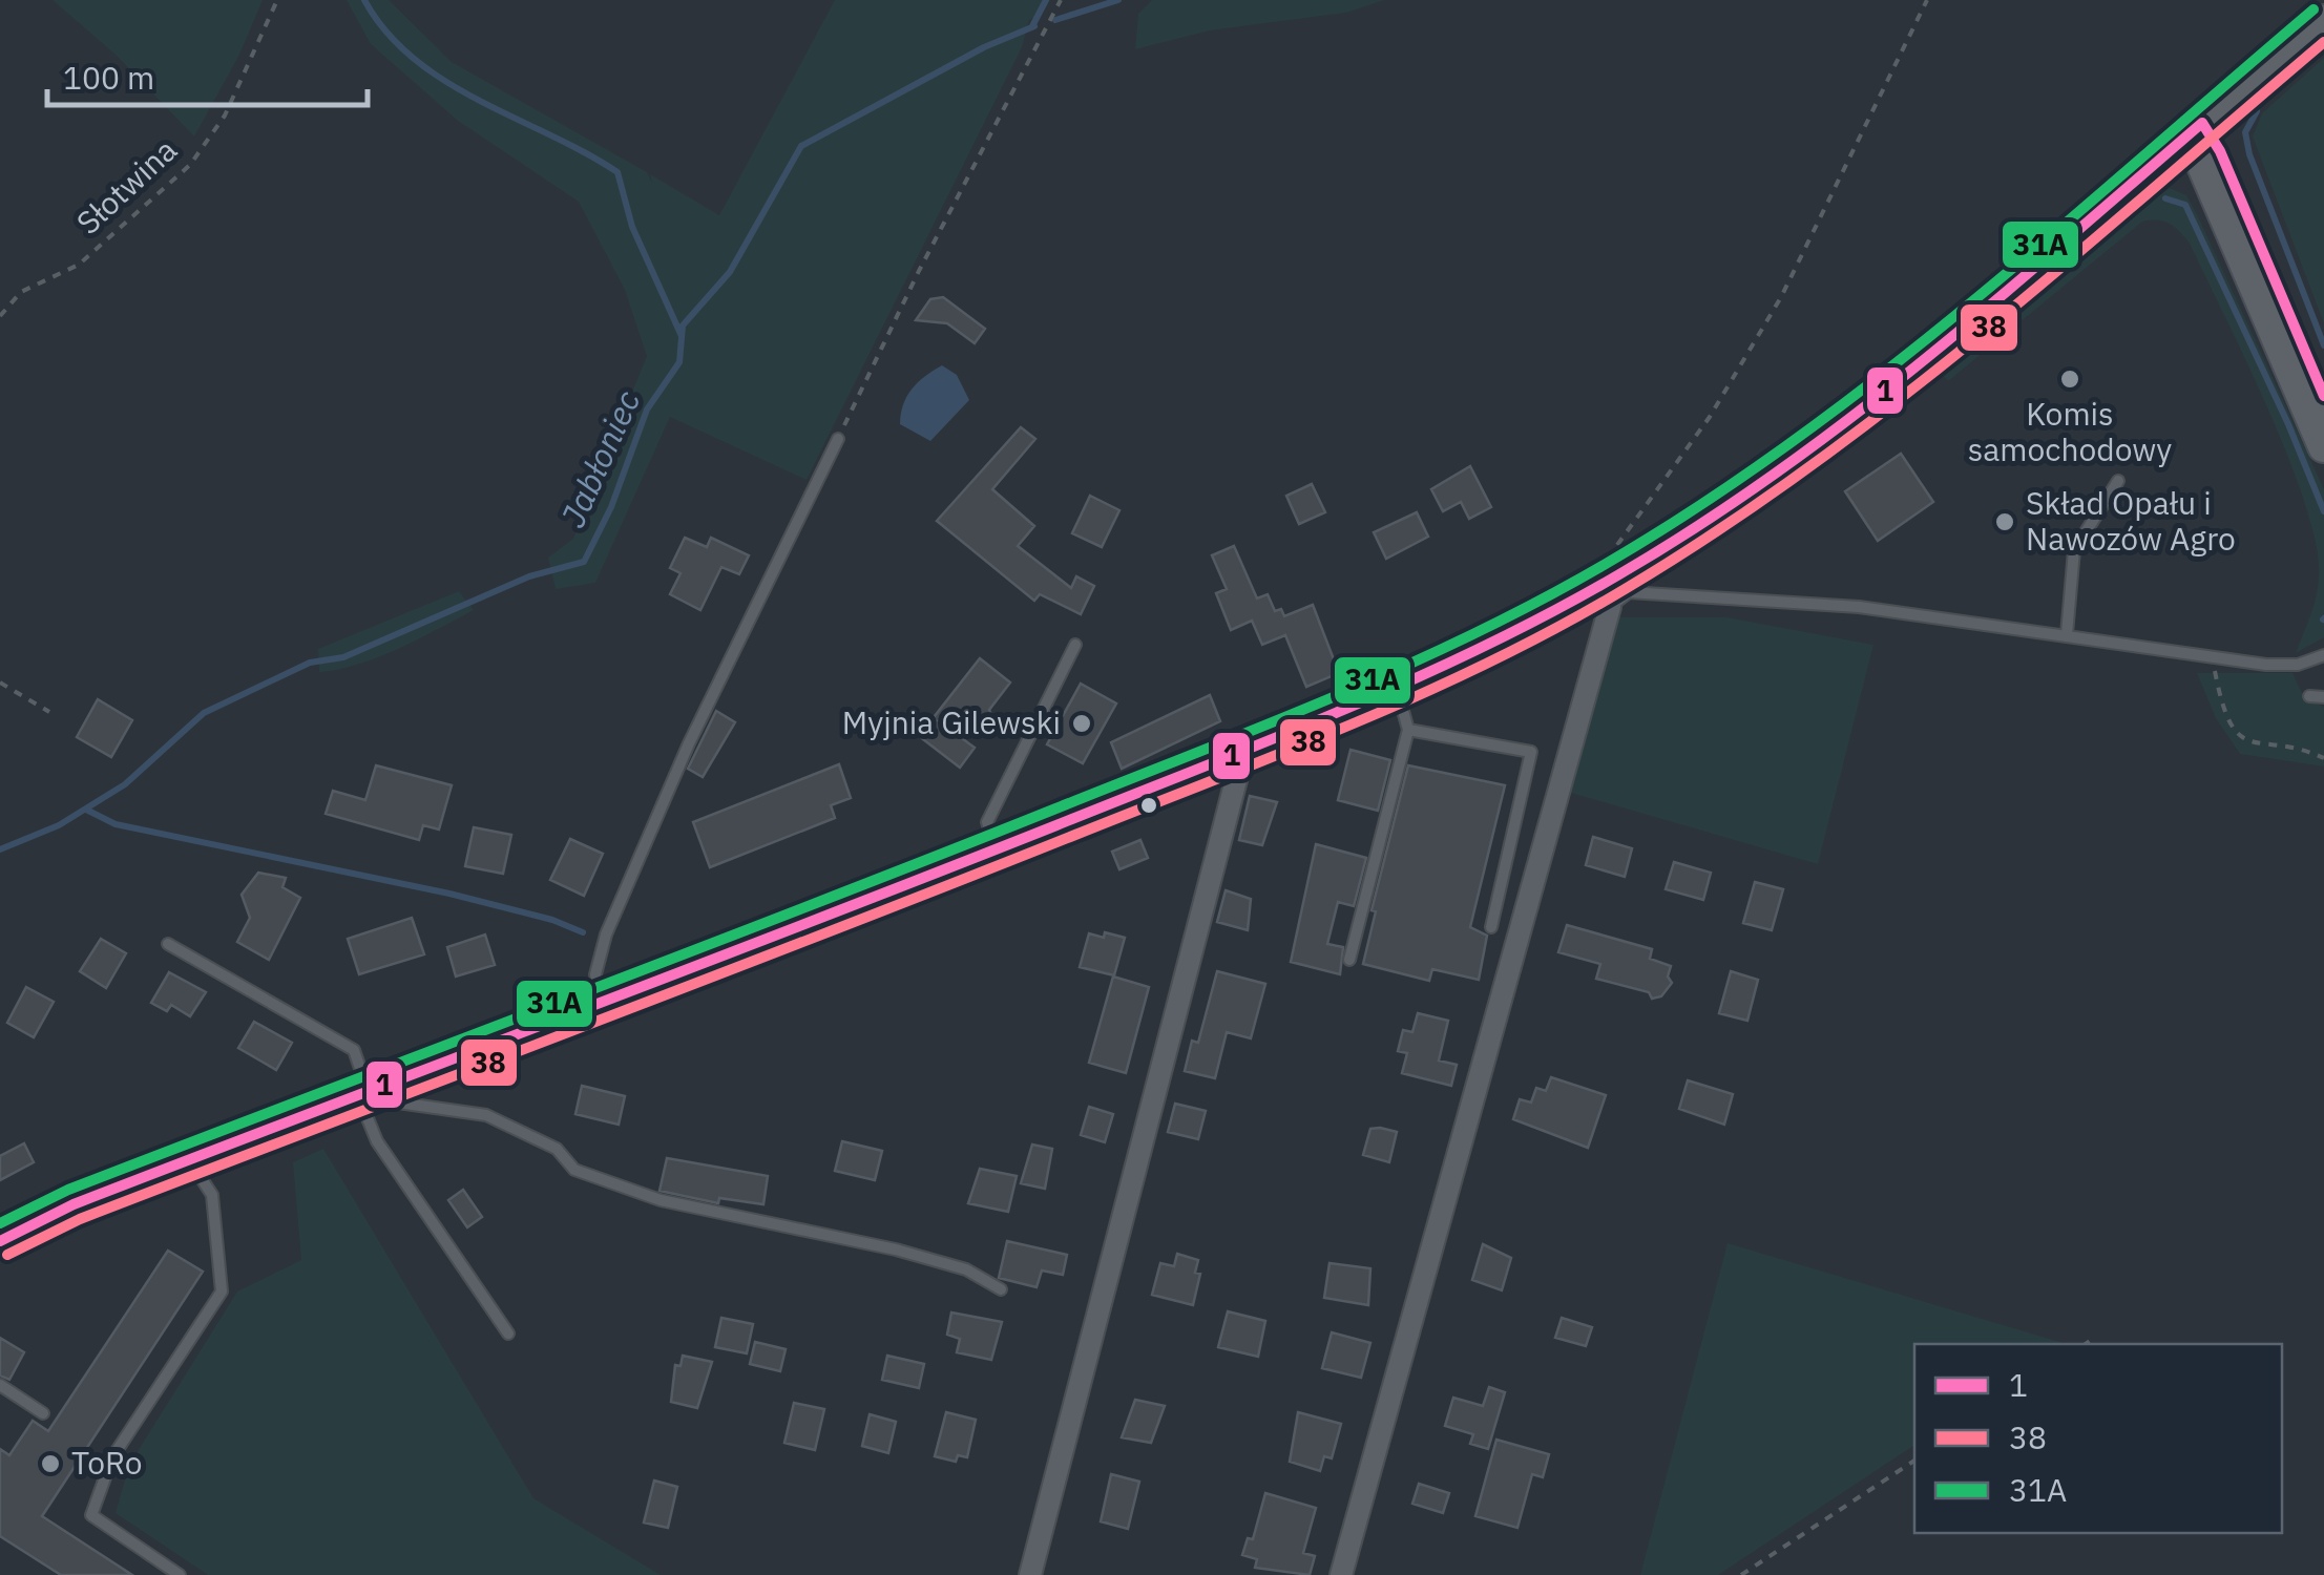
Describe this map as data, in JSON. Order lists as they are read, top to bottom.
{
  "streets": {
    "path": ["Słotwina"]
  },
  "water": ["Jabłoniec"],
  "places": [
    "Komis samochodowy",
    "Skład Opału i Nawozów Agro",
    "Myjnia Gilewski",
    "ToRo"
  ],
  "lines": ["transit line 31A", "transit line 38", "transit line 1"],
  "legend": ["1", "38", "31A"],
  "scale_bar": "100 m"
}
